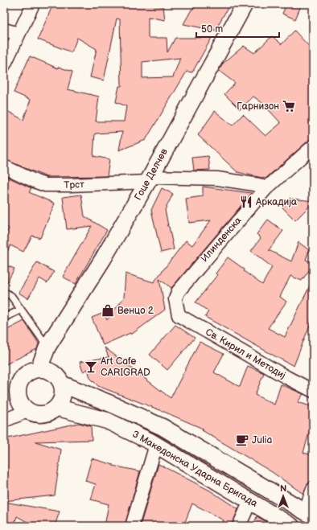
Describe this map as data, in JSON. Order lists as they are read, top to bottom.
{
  "streets": {
    "street": [
      "Гоце Делчев",
      "Трст",
      "Илинденска",
      "Св. Кирил и Методиј",
      "3 Македонска Ударна Бригада"
    ]
  },
  "crossings": [
    ["Гоце Делчев", "Трст"],
    ["Трст", "Илинденска"],
    ["Илинденска", "Св. Кирил и Методиј"]
  ],
  "places": {
    "supermarket": ["Гарнизон"],
    "restaurant": ["Аркадија"],
    "shop": ["Венцо 2"],
    "bar": ["Art Cafe CARIGRAD"],
    "cafe": ["Julia"]
  },
  "scale_bar": "50 m",
  "north": "top"
}
